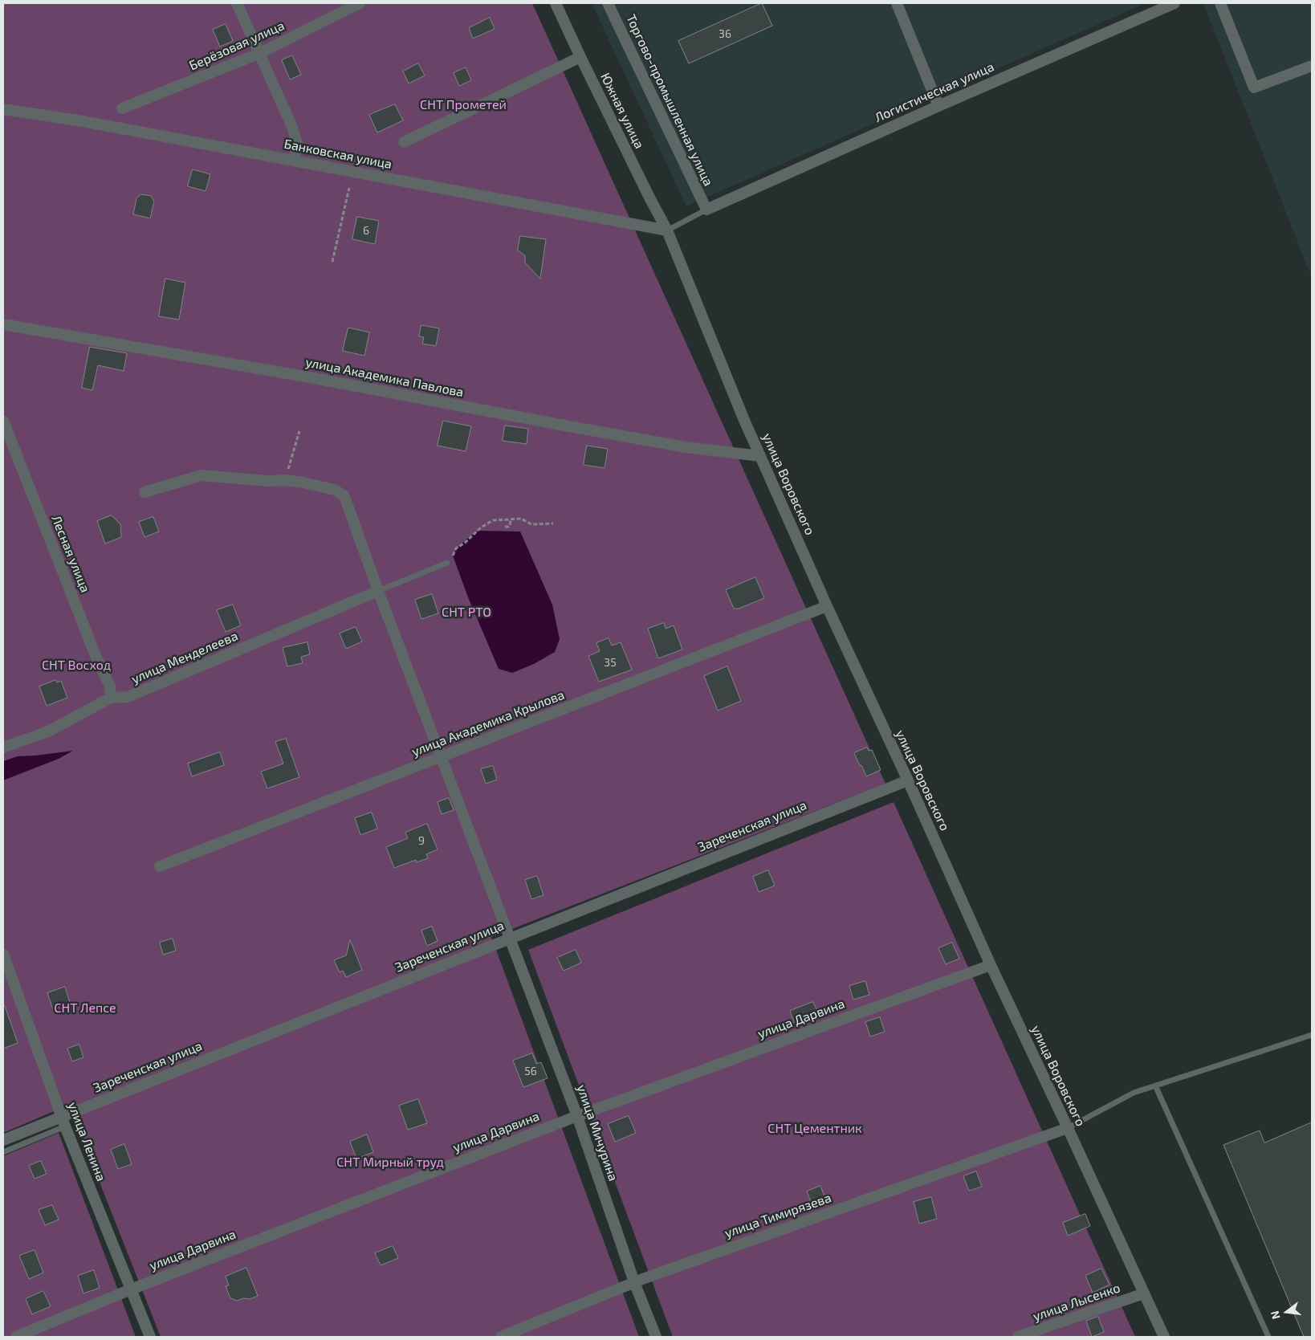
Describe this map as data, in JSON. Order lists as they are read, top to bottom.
{
  "streets": {
    "street": [
      "Берёзовая улица",
      "Логистическая улица",
      "Торгово-промышленная улица",
      "Южная улица",
      "Банковская улица",
      "улица Академика Павлова",
      "улица Воровского",
      "Лесная улица",
      "улица Менделеева",
      "улица Академика Крылова",
      "Зареченская улица",
      "улица Дарвина",
      "улица Мичурина",
      "улица Ленина",
      "улица Тимирязева",
      "улица Лысенко"
    ]
  },
  "crossings": [
    ["Логистическая улица", "Торгово-промышленная улица"],
    ["Южная улица", "Банковская улица"],
    ["Южная улица", "улица Воровского"],
    ["Банковская улица", "улица Воровского"],
    ["улица Академика Павлова", "улица Воровского"],
    ["улица Воровского", "улица Академика Крылова"],
    ["улица Воровского", "Зареченская улица"],
    ["улица Воровского", "улица Дарвина"],
    ["улица Воровского", "улица Тимирязева"],
    ["улица Воровского", "улица Лысенко"],
    ["Лесная улица", "улица Менделеева"],
    ["улица Менделеева", "улица Мичурина"],
    ["улица Академика Крылова", "улица Мичурина"],
    ["Зареченская улица", "улица Мичурина"],
    ["Зареченская улица", "улица Ленина"],
    ["улица Дарвина", "улица Мичурина"],
    ["улица Дарвина", "улица Ленина"],
    ["улица Мичурина", "улица Тимирязева"]
  ],
  "parks": [
    "СНТ Прометей",
    "СНТ РТО",
    "СНТ Восход",
    "СНТ Лепсе",
    "СНТ Цементник",
    "СНТ Мирный труд"
  ],
  "house_numbers": [
    "36",
    "6",
    "35",
    "9",
    "56"
  ],
  "north": "left"
}
